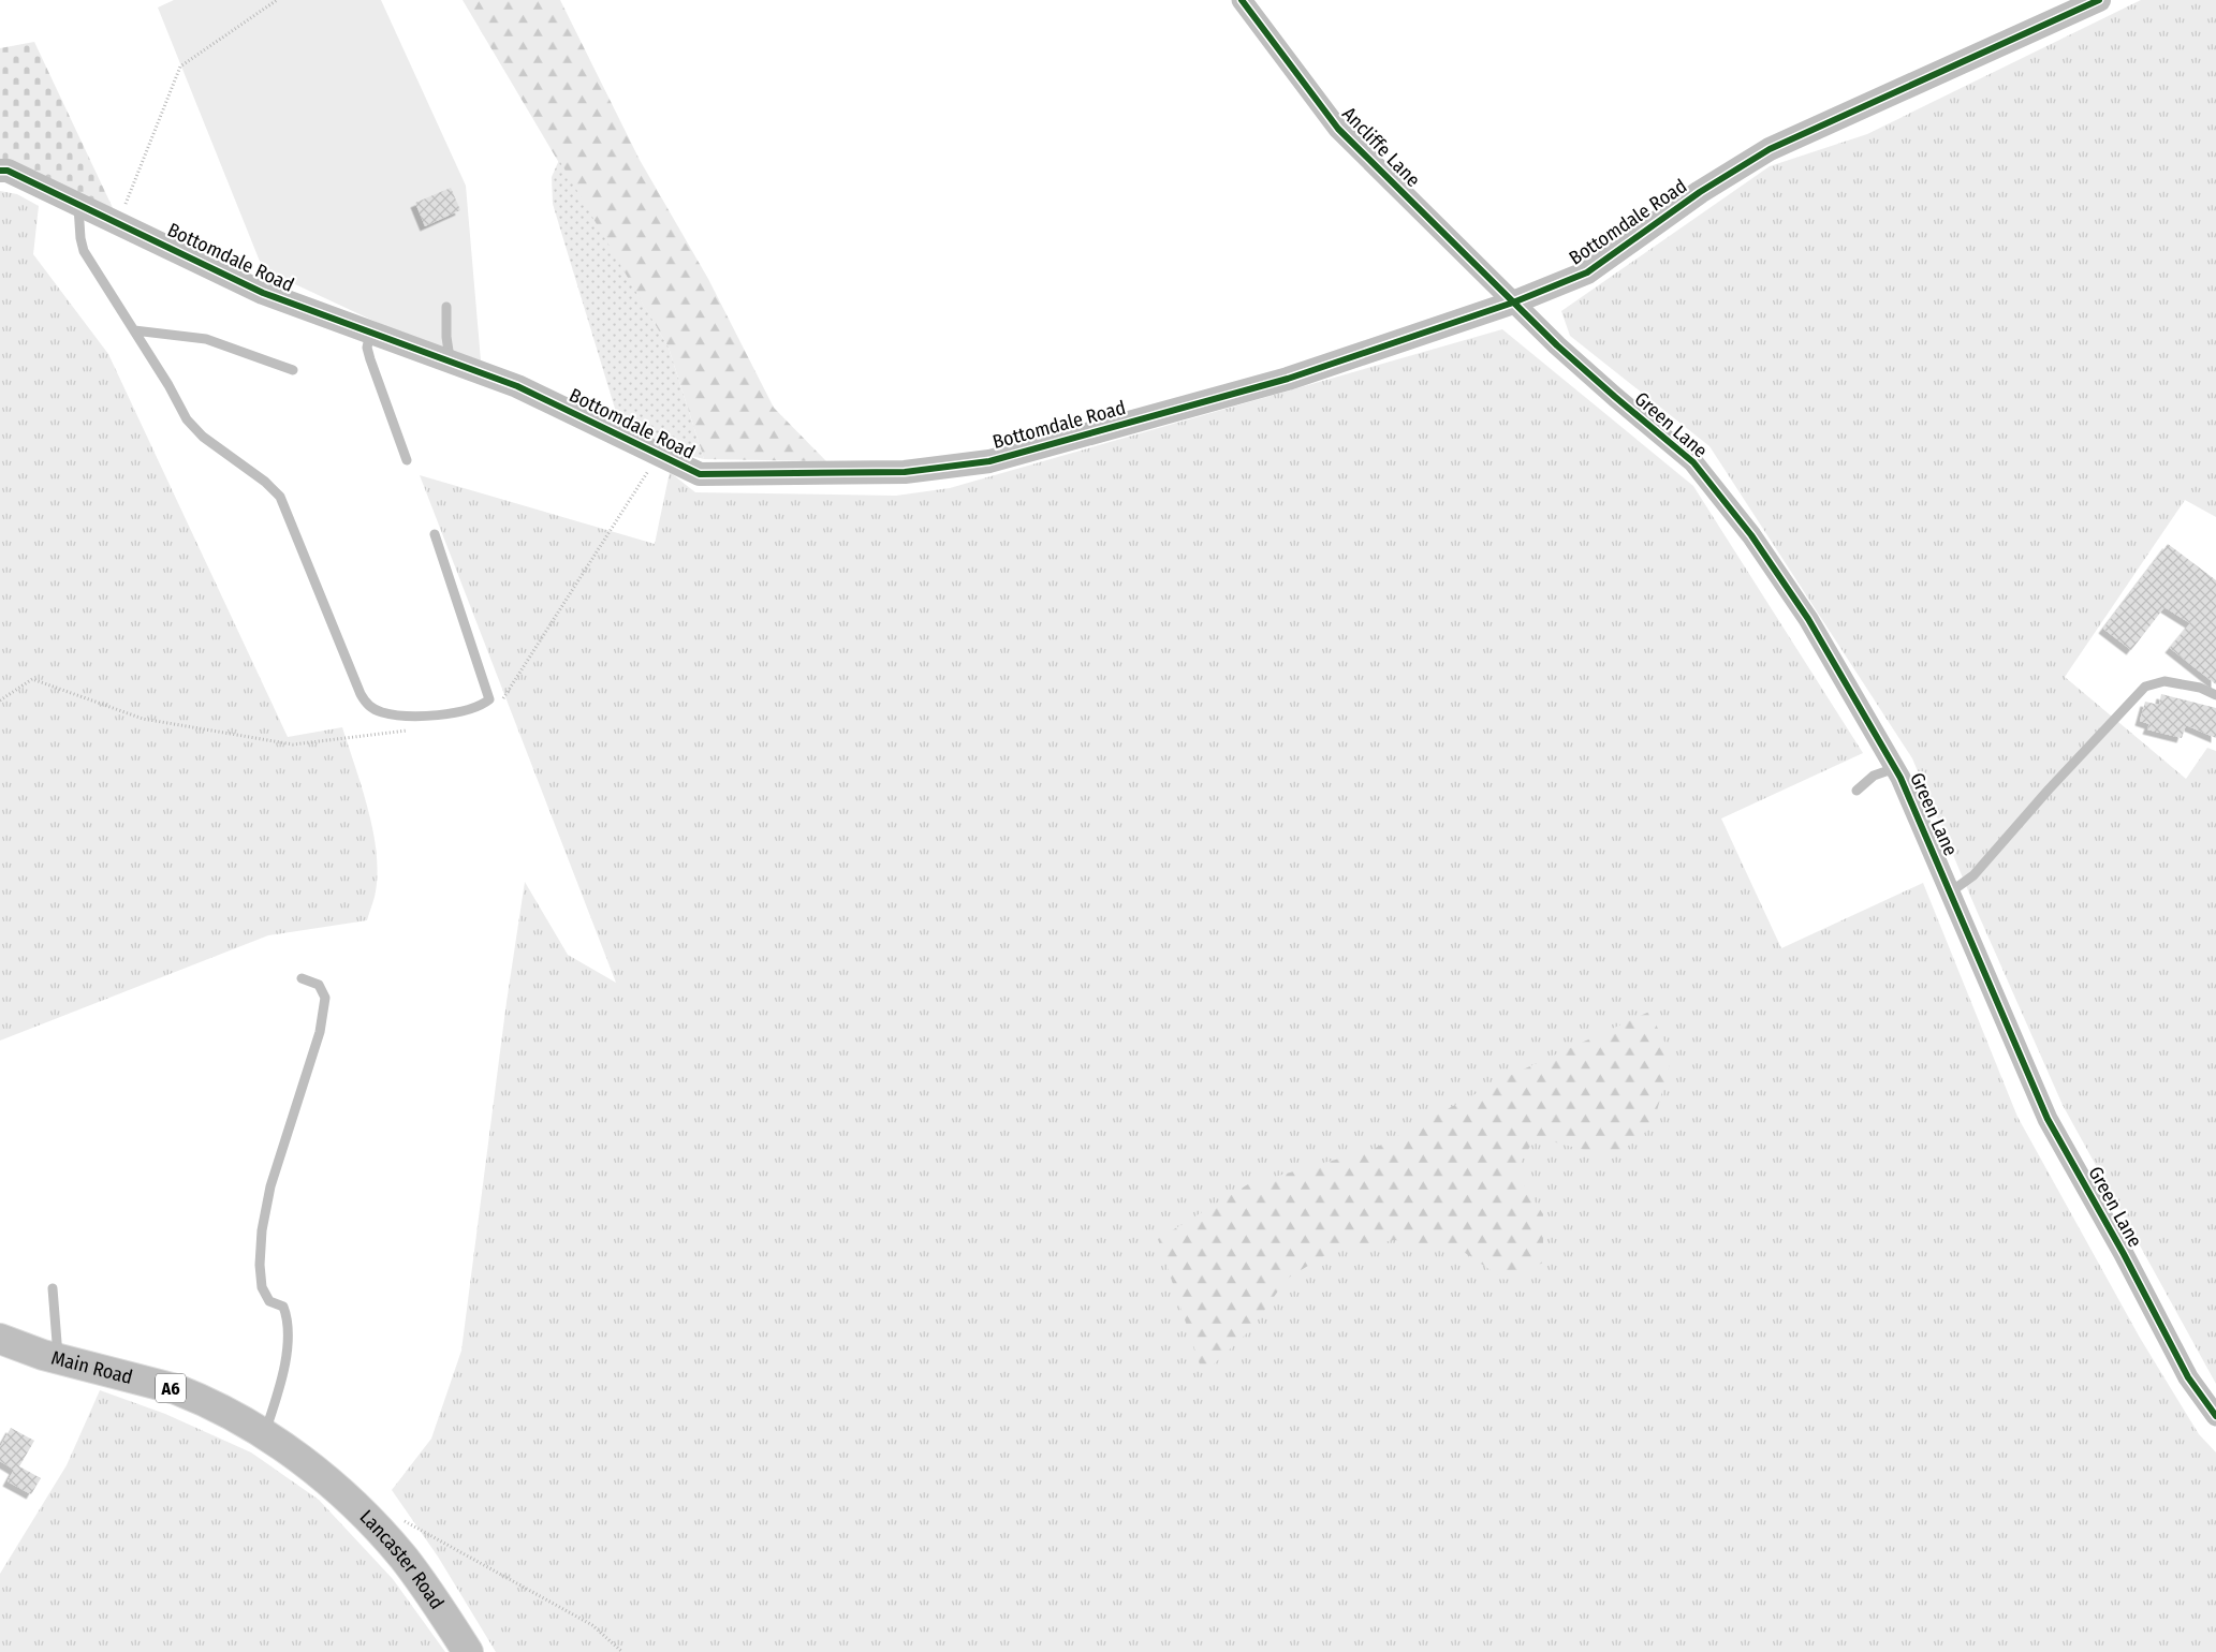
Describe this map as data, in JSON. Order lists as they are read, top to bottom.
{
  "streets": {
    "main road": ["Main Road", "A6", "Lancaster Road"],
    "street": ["Ancliffe Lane", "Bottomdale Road", "Green Lane"]
  },
  "crossings": [
    ["Ancliffe Lane", "Bottomdale Road"],
    ["Ancliffe Lane", "Green Lane"],
    ["Bottomdale Road", "Green Lane"],
    ["Main Road", "Lancaster Road"]
  ]
}
